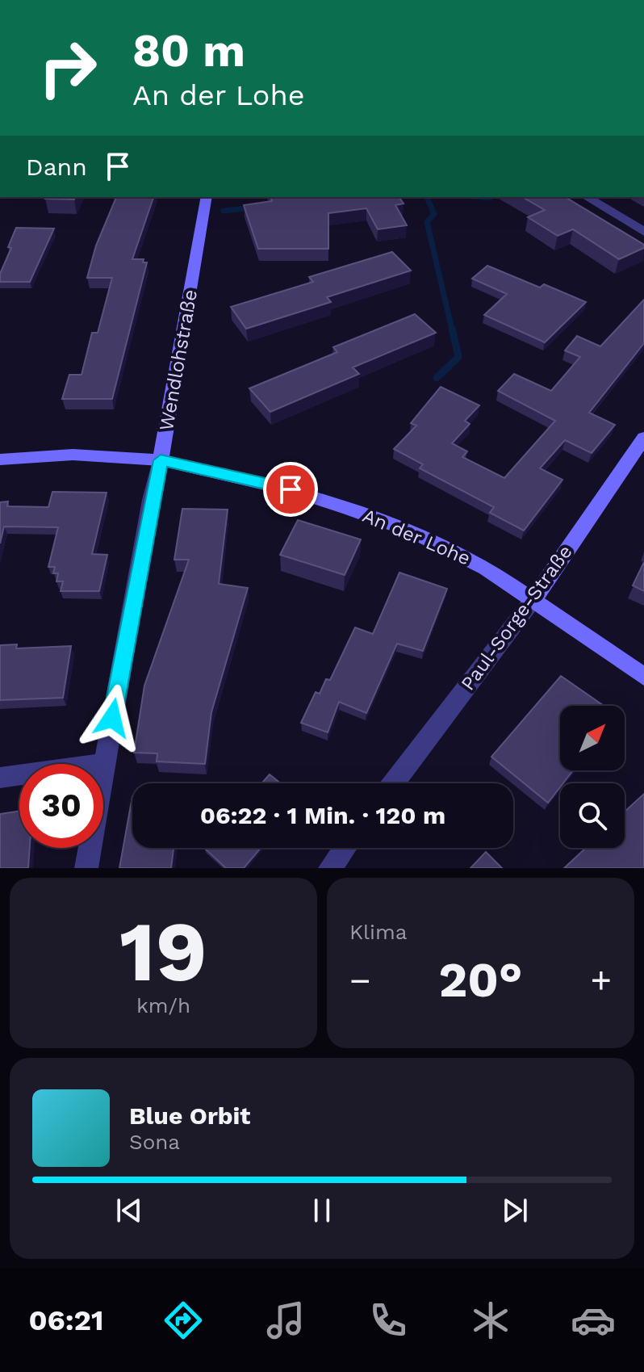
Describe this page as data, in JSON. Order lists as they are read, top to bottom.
{
  "streets": {
    "street": ["Wendlohstraße", "An der Lohe", "Paul-Sorge-Straße"]
  },
  "crossings": [
    ["Wendlohstraße", "An der Lohe"],
    ["An der Lohe", "Paul-Sorge-Straße"]
  ],
  "north": "top right",
  "page": {
    "turn": ["80 m", "An der Lohe"],
    "then": "Dann",
    "limit": "30",
    "trip": "06:22 · 1 Min. · 120 m",
    "tile": [
      ["19", "km/h"],
      "Klima"
    ],
    "heat": ["−", "20°", "+"],
    "song": ["Blue Orbit", "Sona"],
    "tabs": "06:21"
  }
}
